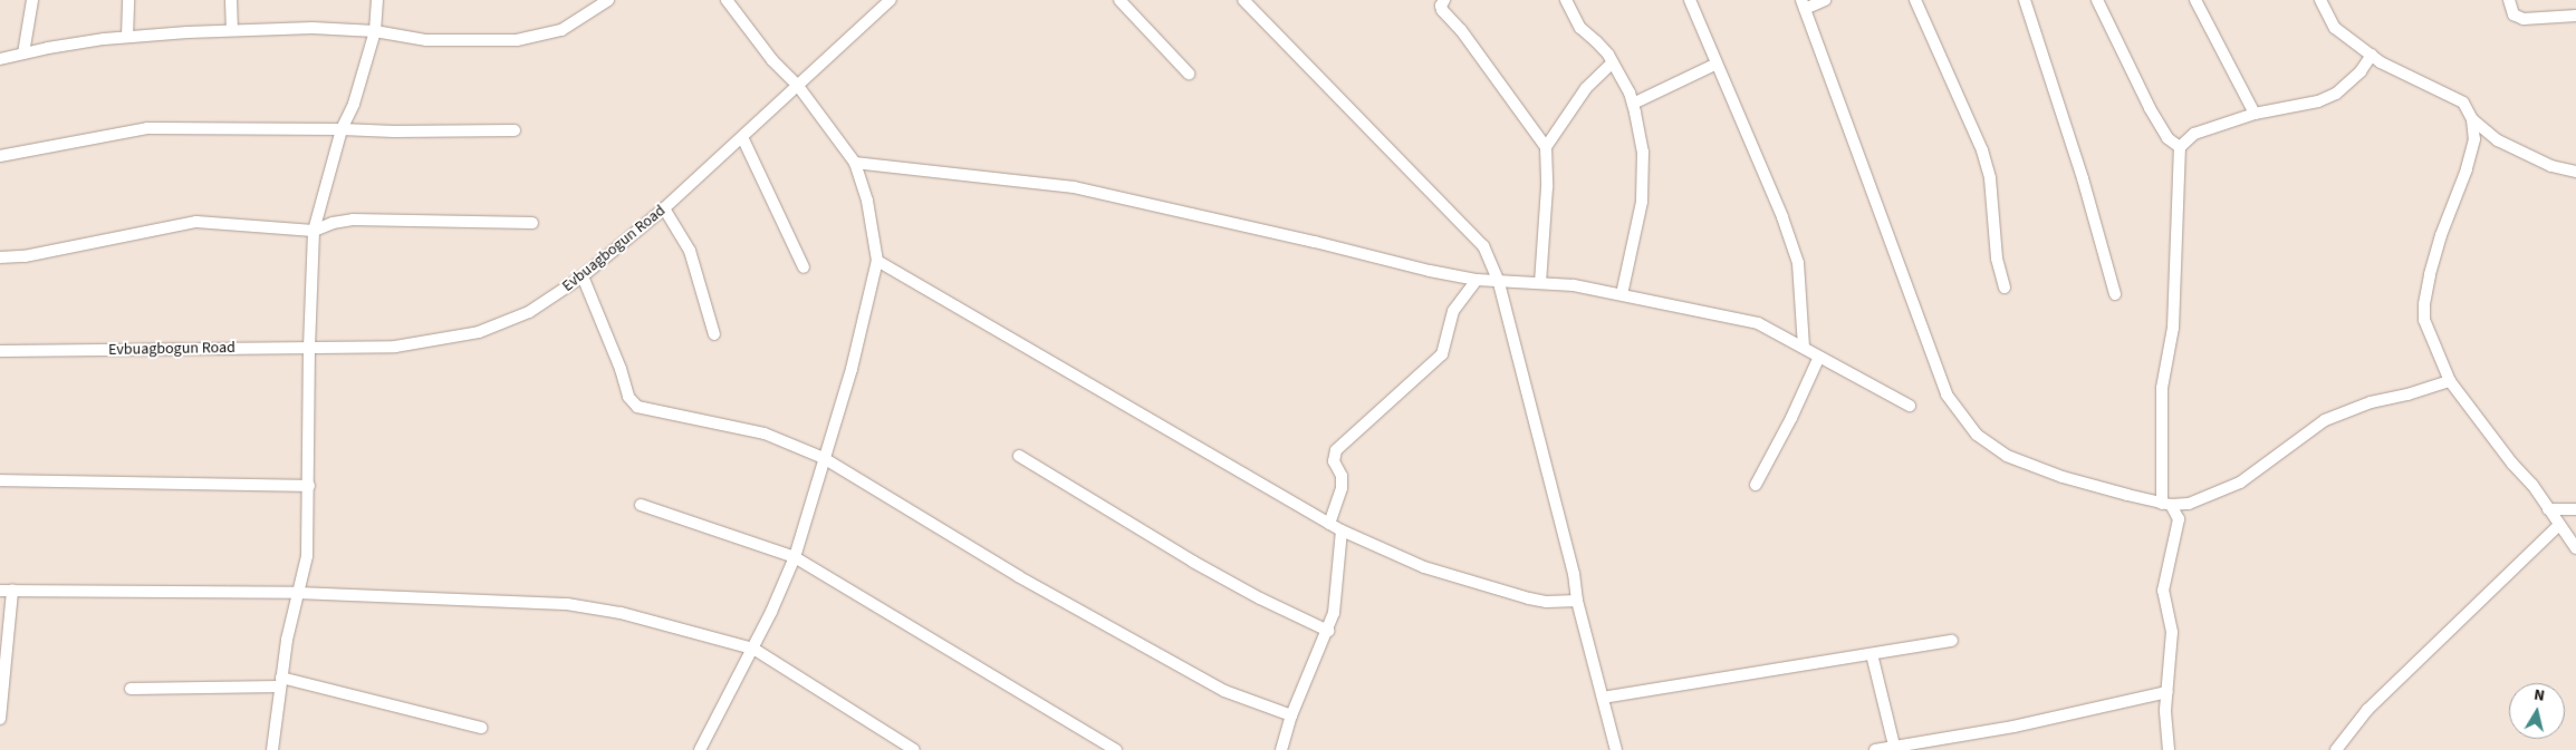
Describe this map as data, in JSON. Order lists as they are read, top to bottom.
{
  "streets": {
    "street": ["Evbuagbogun Road"]
  },
  "north": "top"
}
